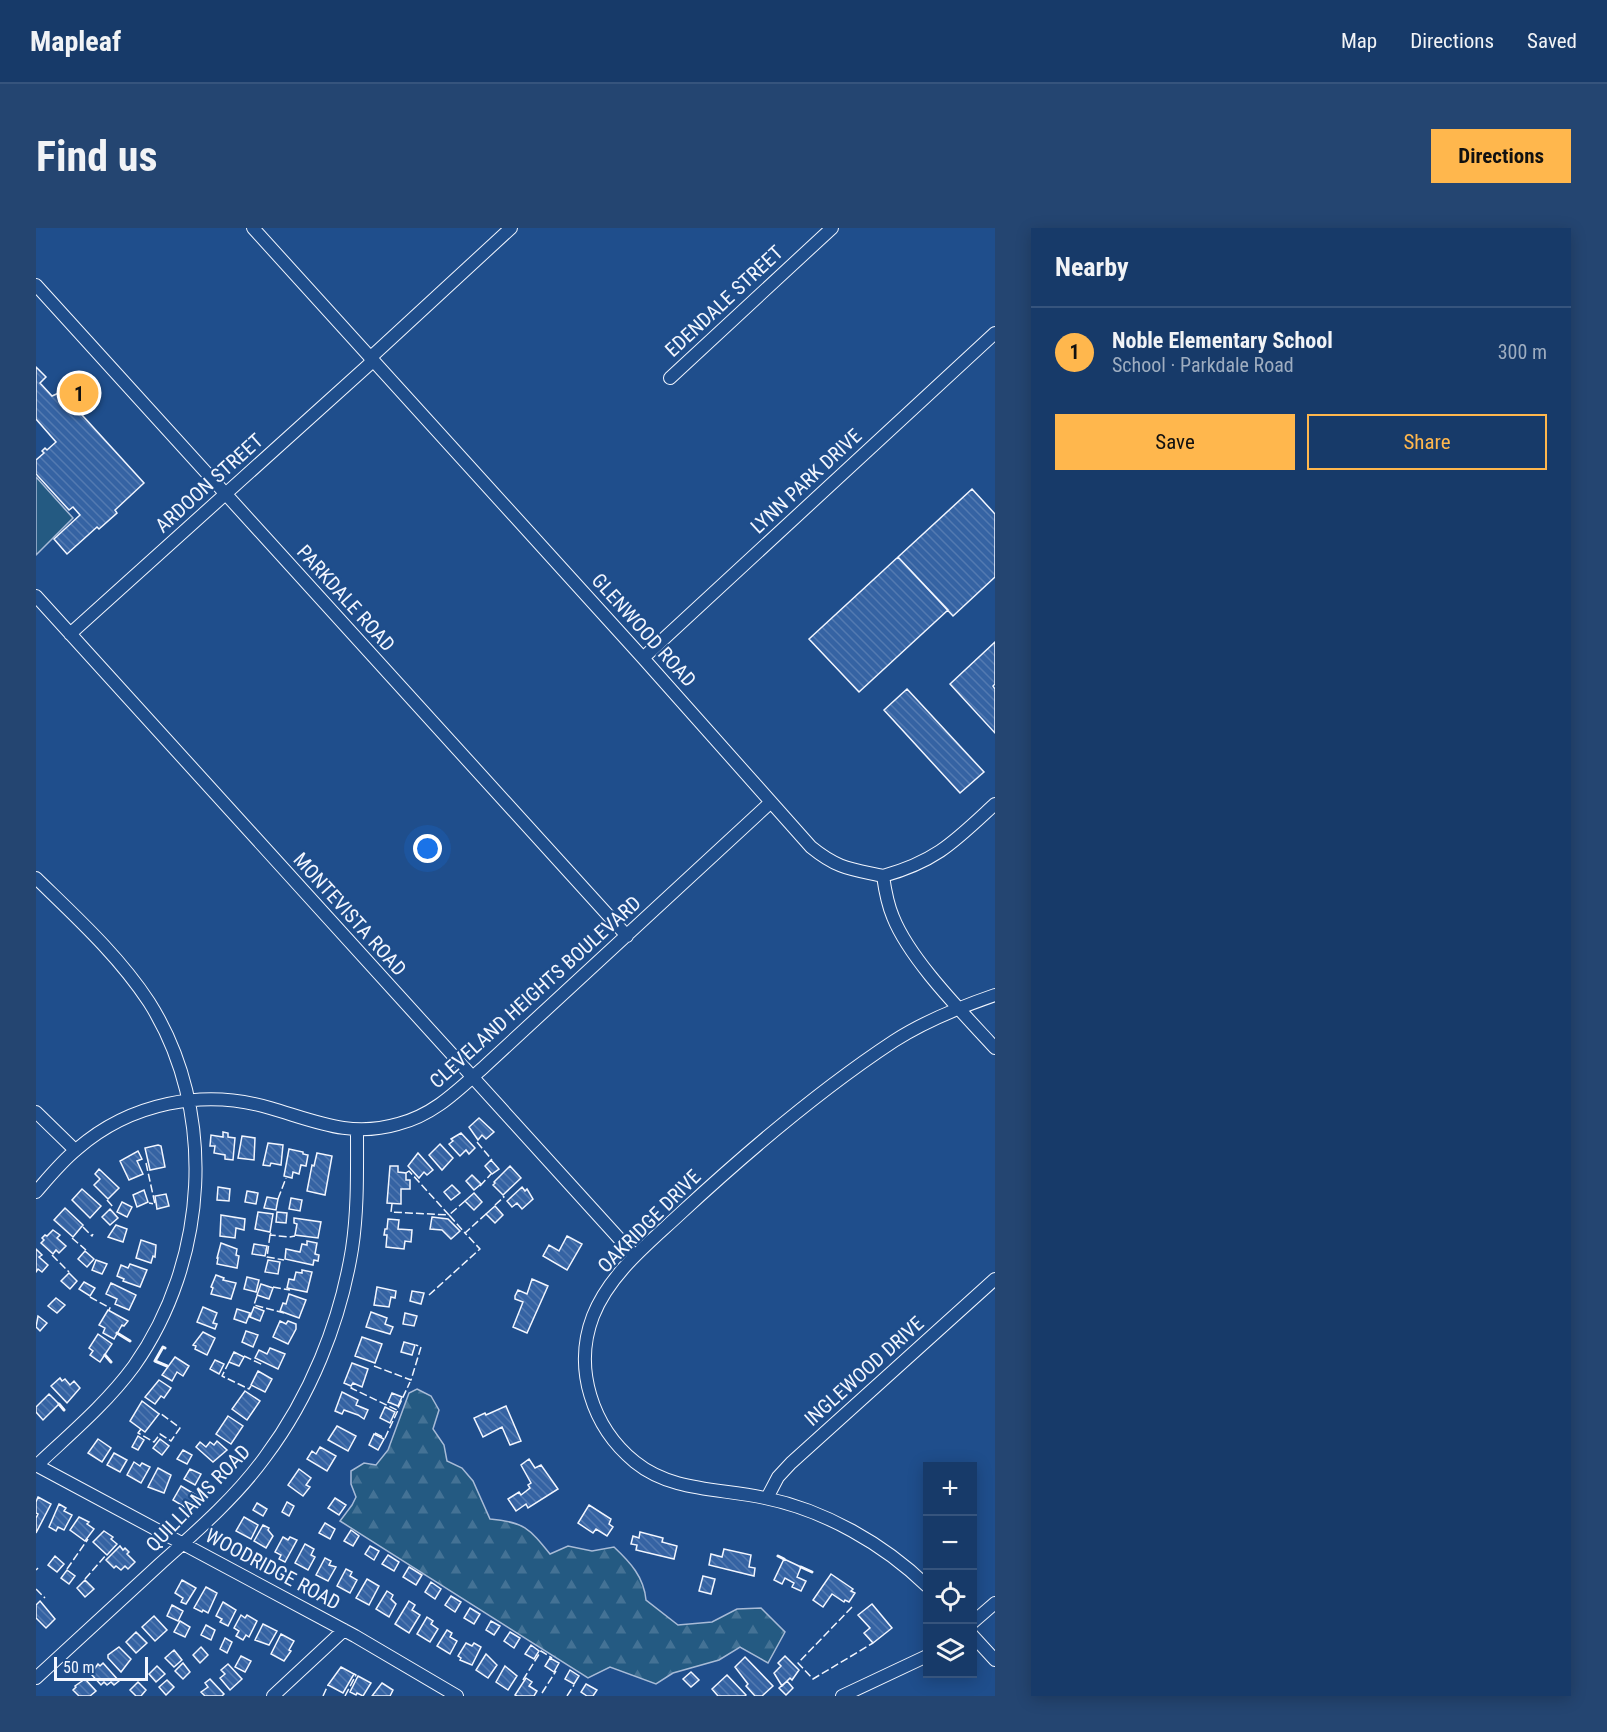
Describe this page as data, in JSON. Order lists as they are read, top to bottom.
{
  "streets": {
    "street": [
      "EDENDALE STREET",
      "LYNN PARK DRIVE",
      "ARDOON STREET",
      "PARKDALE ROAD",
      "GLENWOOD ROAD",
      "MONTEVISTA ROAD",
      "CLEVELAND HEIGHTS BOULEVARD",
      "OAKRIDGE DRIVE",
      "INGLEWOOD DRIVE",
      "QUILLIAMS ROAD",
      "WOODRIDGE ROAD"
    ]
  },
  "crossings": [
    ["LYNN PARK DRIVE", "GLENWOOD ROAD"],
    ["ARDOON STREET", "PARKDALE ROAD"],
    ["ARDOON STREET", "GLENWOOD ROAD"],
    ["ARDOON STREET", "MONTEVISTA ROAD"],
    ["PARKDALE ROAD", "CLEVELAND HEIGHTS BOULEVARD"],
    ["GLENWOOD ROAD", "CLEVELAND HEIGHTS BOULEVARD"],
    ["MONTEVISTA ROAD", "CLEVELAND HEIGHTS BOULEVARD"],
    ["MONTEVISTA ROAD", "OAKRIDGE DRIVE"],
    ["CLEVELAND HEIGHTS BOULEVARD", "QUILLIAMS ROAD"],
    ["OAKRIDGE DRIVE", "INGLEWOOD DRIVE"],
    ["QUILLIAMS ROAD", "WOODRIDGE ROAD"]
  ],
  "scale_bar": "50 m",
  "page": {
    "header": "Mapleaf",
    "nav": ["Map", "Directions", "Saved"],
    "buttons": [
      "Directions",
      ["Save", "Share"]
    ],
    "title": "Find us",
    "heading": "Nearby",
    "list": [
      {
        "mark": "1",
        "name": "Noble Elementary School",
        "note": "School · Parkdale Road",
        "value": "300 m"
      }
    ],
    "pins": "1",
    "map_buttons": ["+", "−"],
    "scale": "50 m"
  }
}
